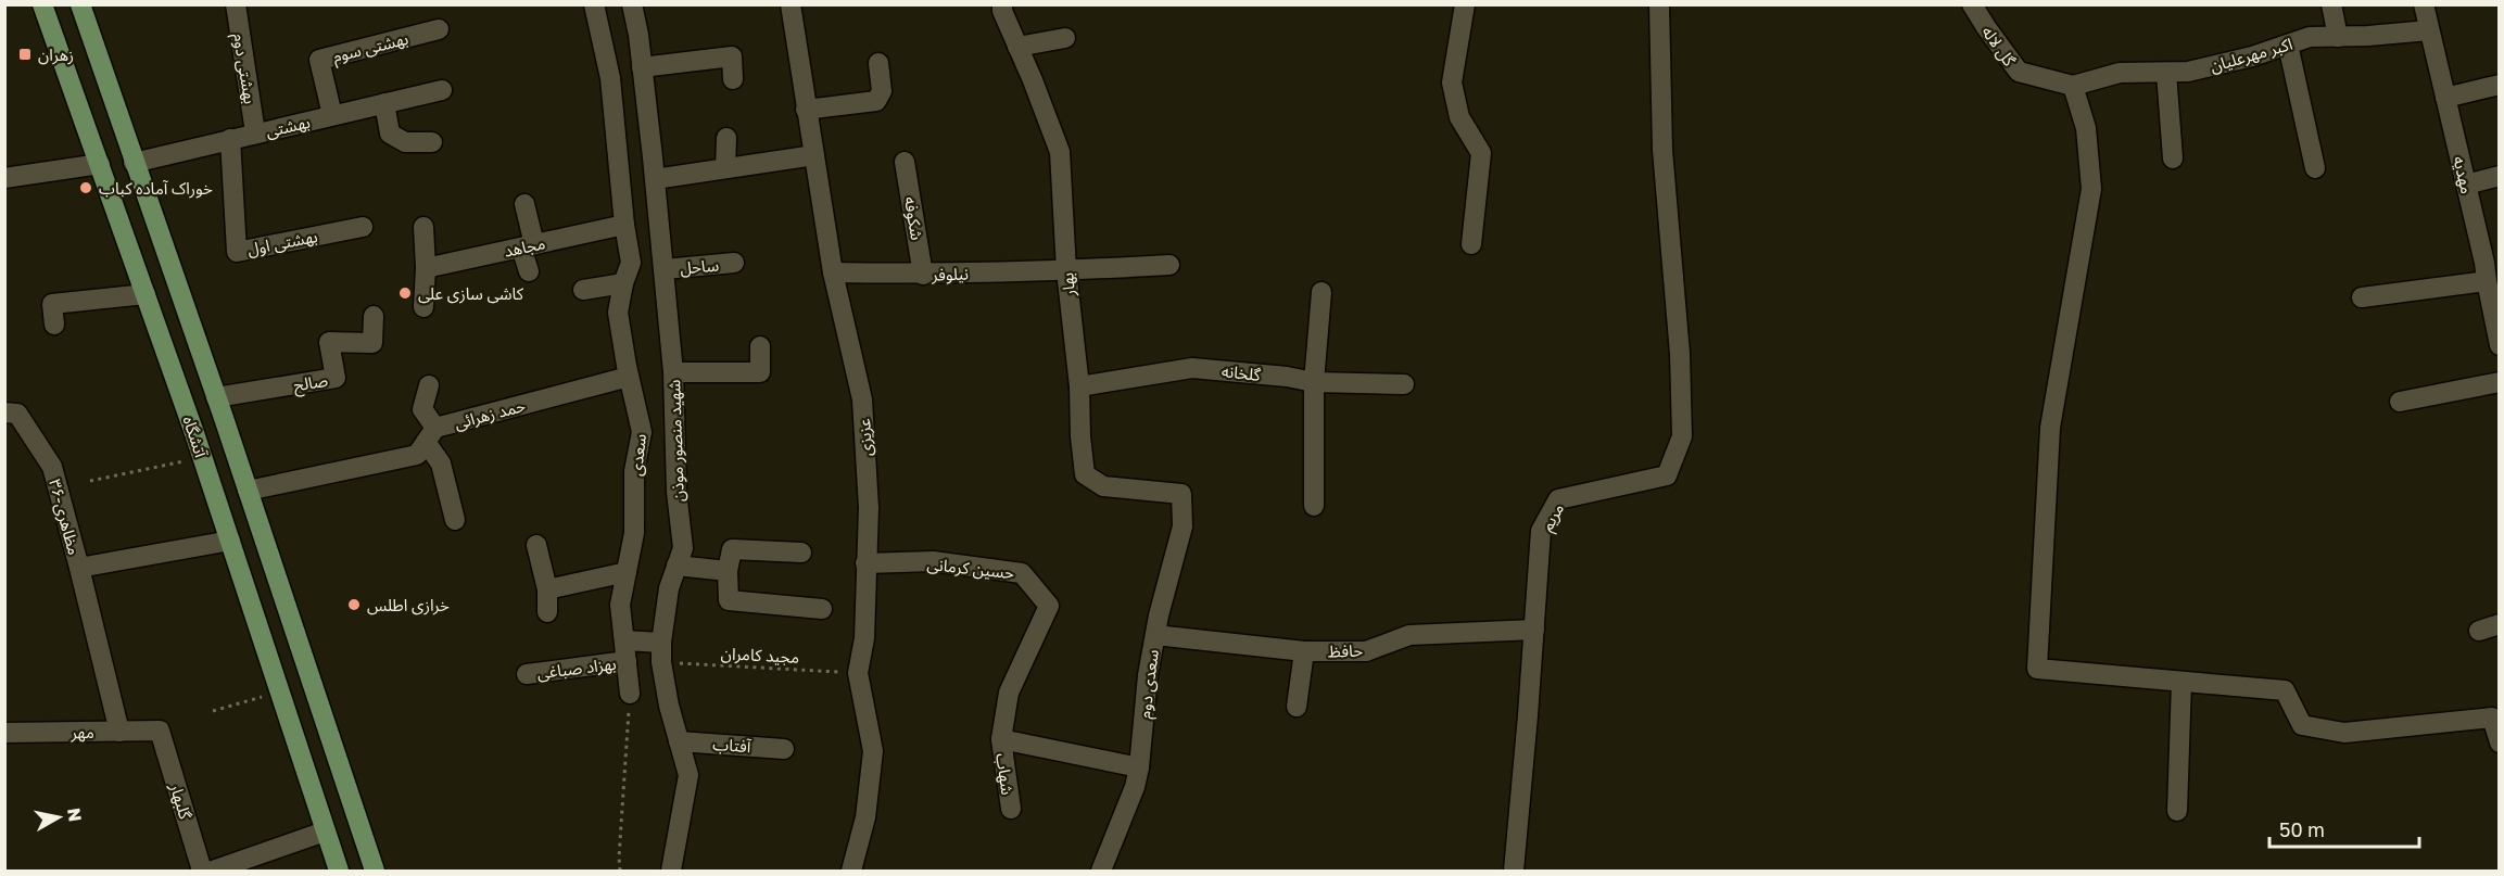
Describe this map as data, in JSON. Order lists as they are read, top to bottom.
{
  "streets": {
    "main road": ["آتشگاه"],
    "street": [
      "گل لاله",
      "بهشتی سوم",
      "اکبر مهرعلیان",
      "بهشتی دوم",
      "بهشتی",
      "مهدیه",
      "شکوفه",
      "بهشتی اول",
      "مجاهد",
      "ساحل",
      "نیلوفر",
      "بهار",
      "گلخانه",
      "صالح",
      "حمد زهرائی",
      "عزیزی",
      "شهید منصور موذن",
      "سعدی",
      "۳۶-مظاهری",
      "مریم",
      "حسین کرمانی",
      "حافظ",
      "بهزاد صباغی",
      "سعدی دوم",
      "مهر",
      "آفتاب",
      "شهاب",
      "گلبهار"
    ],
    "path": ["مجید کامران"]
  },
  "crossings": [
    ["گل لاله", "اکبر مهرعلیان"],
    ["بهشتی سوم", "بهشتی"],
    ["اکبر مهرعلیان", "مهدیه"],
    ["بهشتی دوم", "بهشتی"],
    ["بهشتی", "بهشتی اول"],
    ["بهشتی", "آتشگاه"],
    ["شکوفه", "نیلوفر"],
    ["مجاهد", "سعدی"],
    ["ساحل", "شهید منصور موذن"],
    ["نیلوفر", "بهار"],
    ["نیلوفر", "عزیزی"],
    ["بهار", "گلخانه"],
    ["بهار", "سعدی دوم"],
    ["صالح", "آتشگاه"],
    ["حمد زهرائی", "آتشگاه"],
    ["حمد زهرائی", "سعدی"],
    ["آتشگاه", "۳۶-مظاهری"],
    ["عزیزی", "حسین کرمانی"],
    ["عزیزی", "مجید کامران"],
    ["شهید منصور موذن", "مجید کامران"],
    ["شهید منصور موذن", "آفتاب"],
    ["سعدی", "بهزاد صباغی"],
    ["مریم", "حافظ"],
    ["حسین کرمانی", "شهاب"],
    ["حافظ", "سعدی دوم"],
    ["مهر", "گلبهار"]
  ],
  "places": {
    "transit": ["زهران"],
    "other": ["خوراک آماده کباب", "کاشی سازی علی", "خرازی اطلس"]
  },
  "scale_bar": "50 m",
  "north": "right"
}
